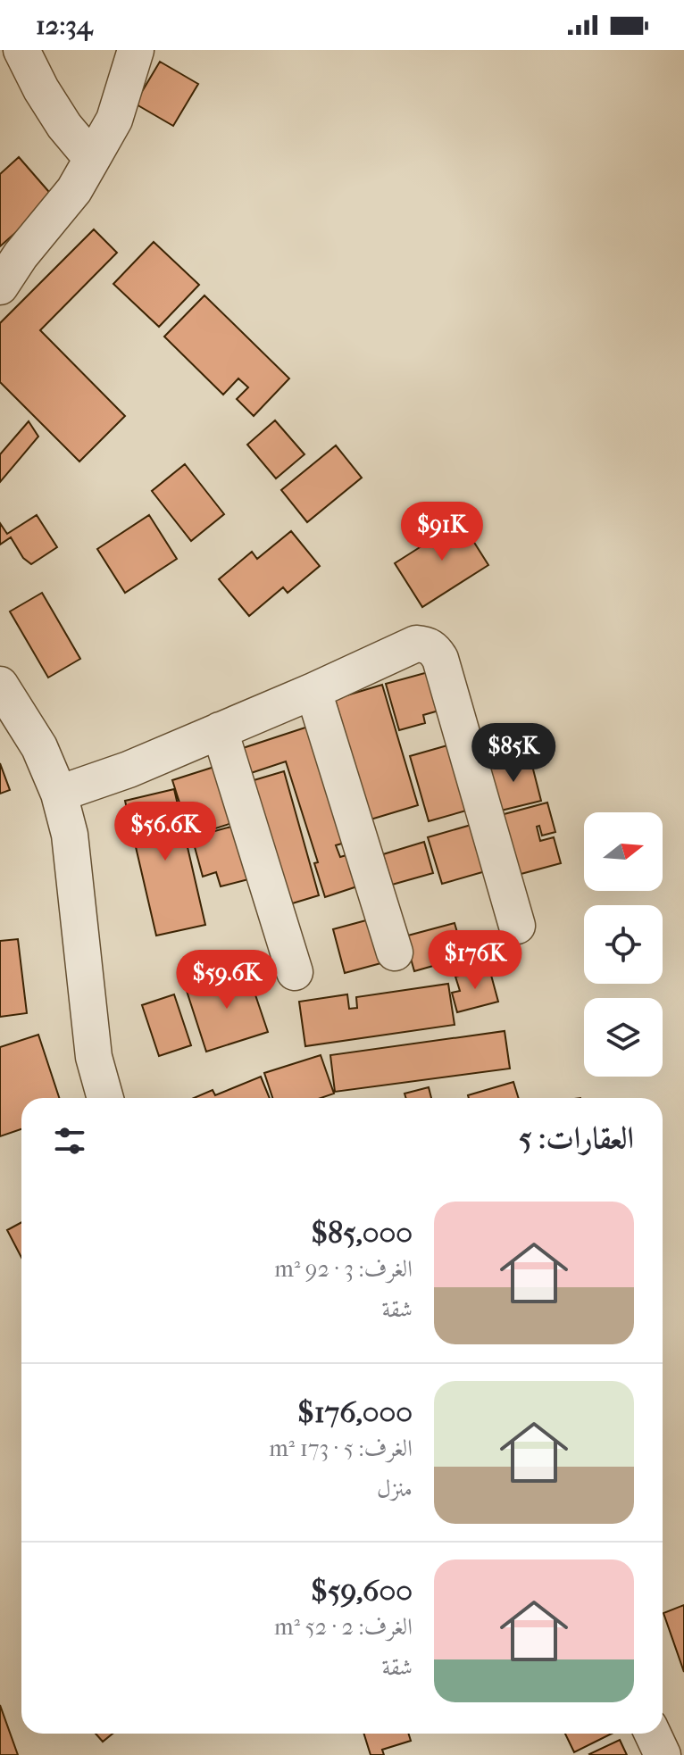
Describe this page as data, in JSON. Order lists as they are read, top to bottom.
{
  "north": "right",
  "page": {
    "status": "12:34",
    "price": [
      "$91K",
      "$85K",
      "$56.6K",
      "$176K",
      "$59.6K"
    ],
    "heading": "العقارات: 5",
    "list": [
      {
        "name": "$85,000",
        "note": "الغرف: 3 · 92 m² · شقة"
      },
      {
        "name": "$176,000",
        "note": "الغرف: 5 · 173 m² · منزل"
      },
      {
        "name": "$59,600",
        "note": "الغرف: 2 · 52 m² · شقة"
      }
    ]
  }
}
